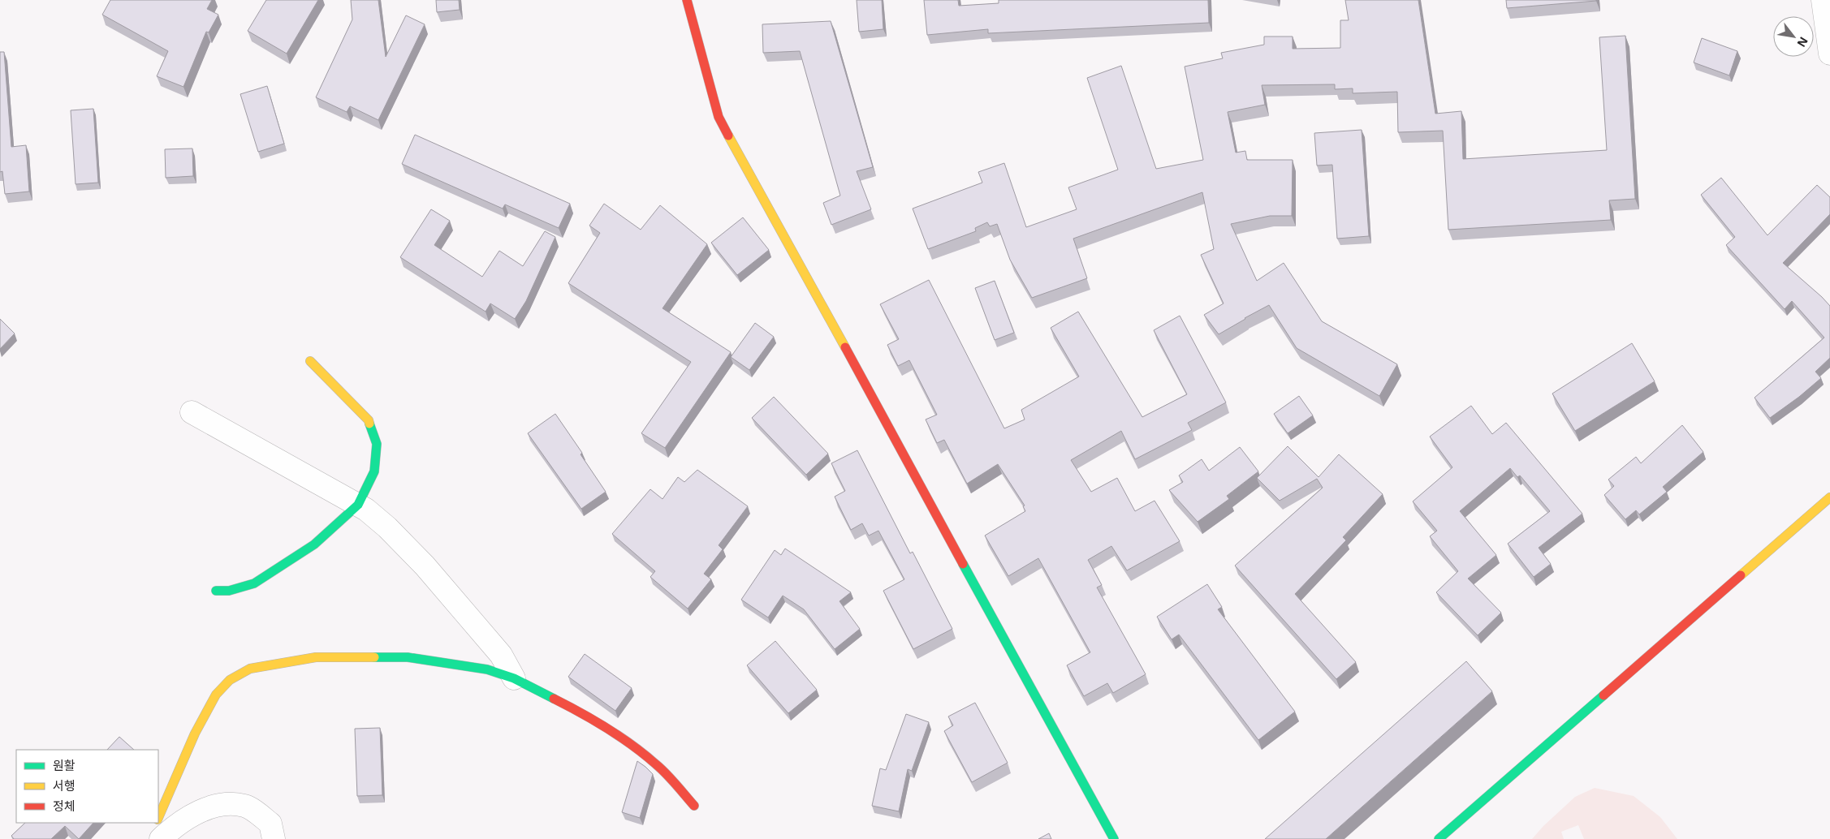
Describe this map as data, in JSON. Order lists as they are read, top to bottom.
{
  "legend": ["원활", "서행", "정체"],
  "north": "bottom right"
}
